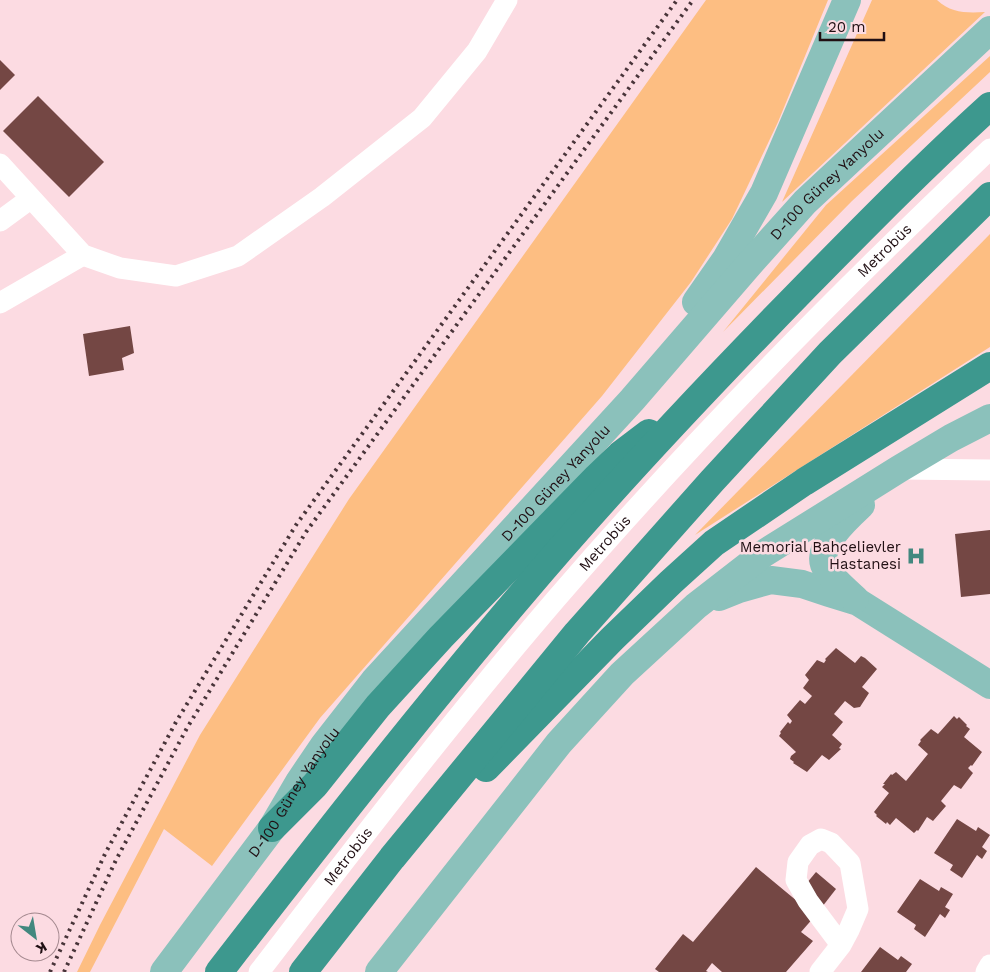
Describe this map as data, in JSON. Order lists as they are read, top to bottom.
{
  "streets": {
    "main road": ["D-100 Güney Yanyolu"],
    "lane": ["Metrobüs"]
  },
  "places": {
    "hospital": ["Memorial Bahçelievler Hastanesi"]
  },
  "scale_bar": "20 m",
  "north": "bottom right"
}
